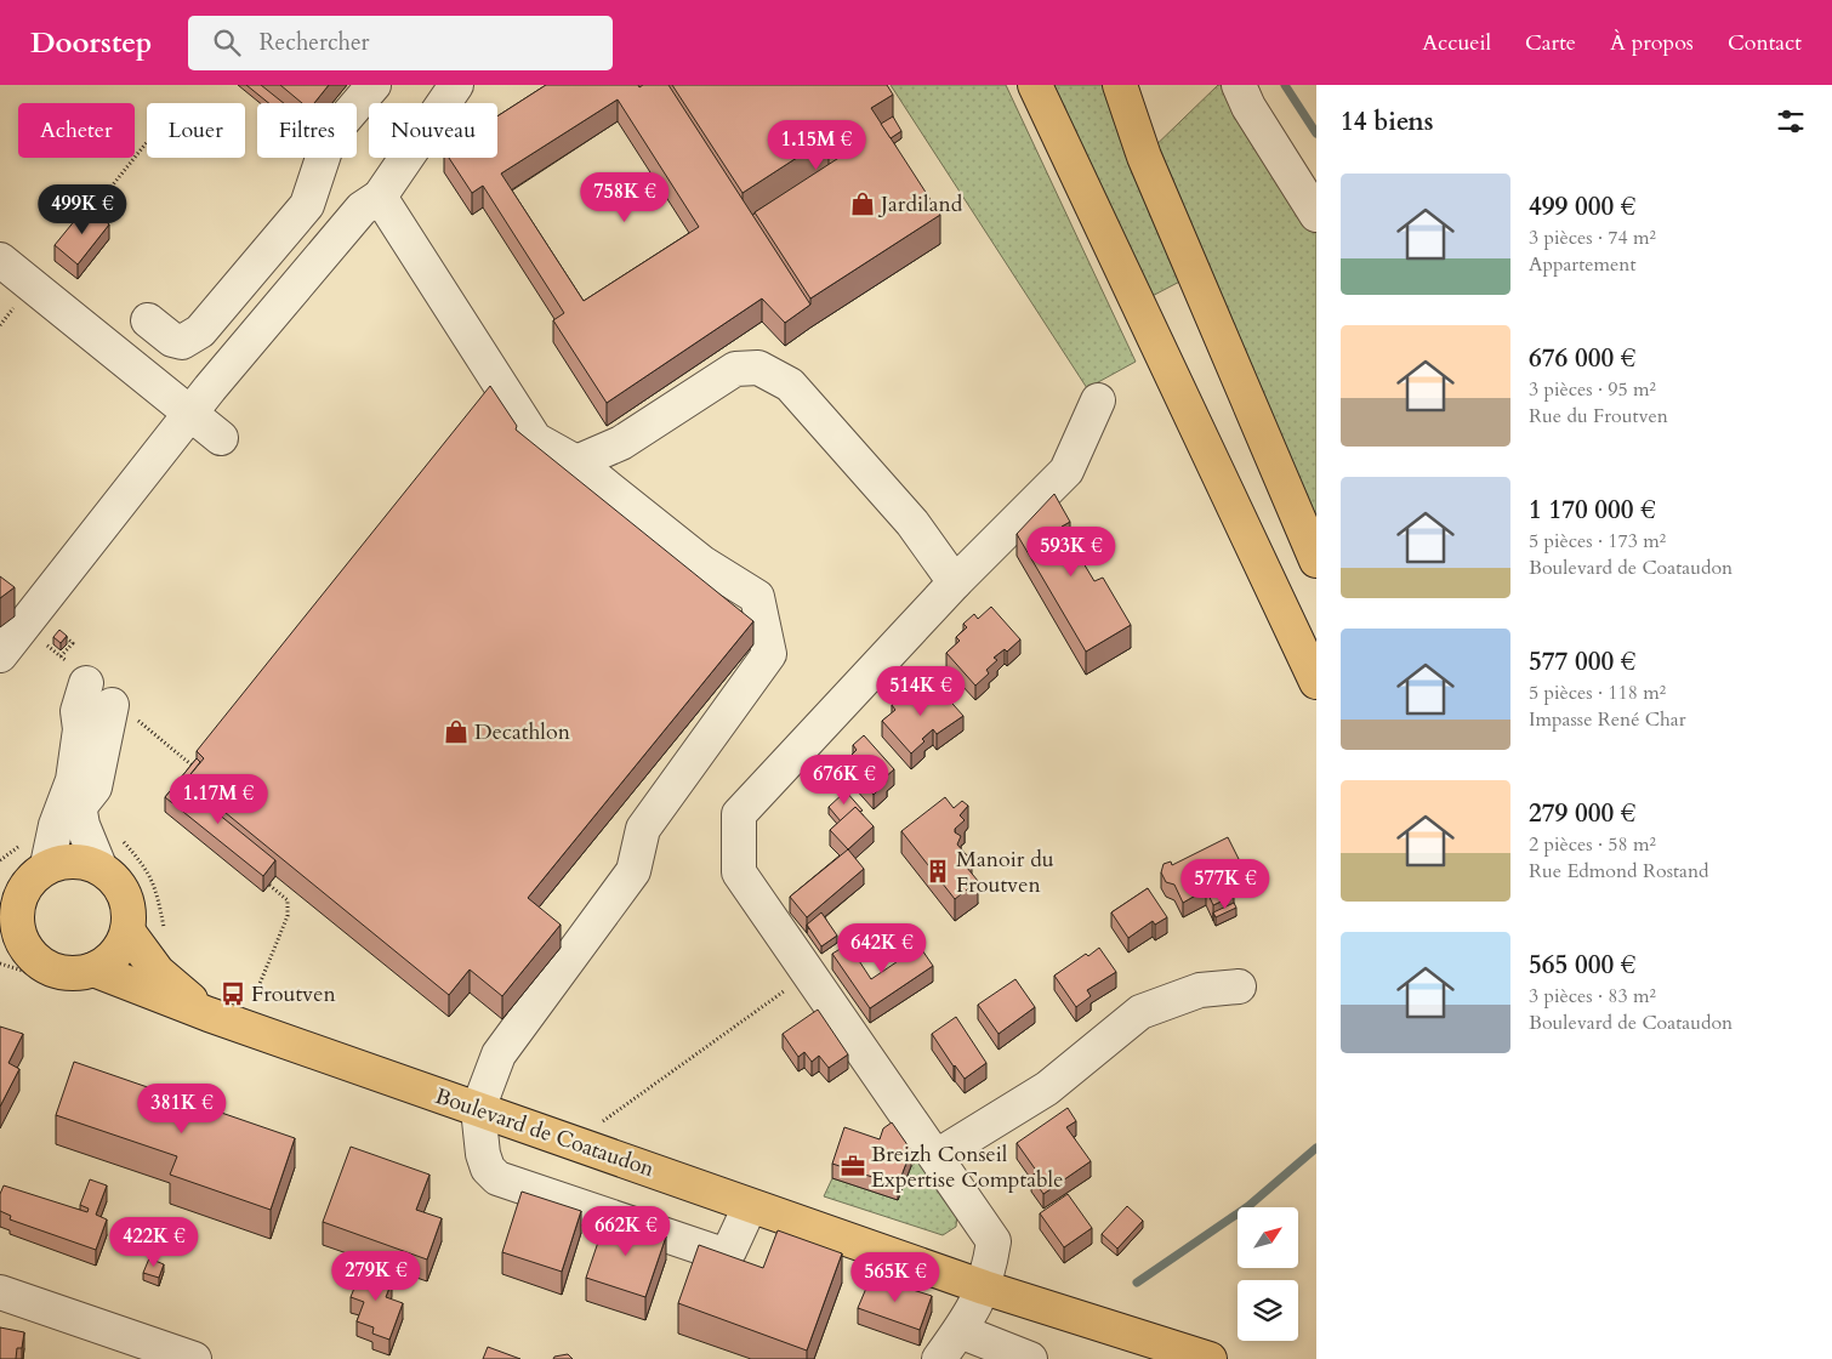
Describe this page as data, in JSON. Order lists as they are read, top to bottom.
{
  "streets": {
    "main road": ["Boulevard de Coataudon"]
  },
  "places": {
    "shop": ["Jardiland", "Decathlon"],
    "building": ["Manoir du Froutven"],
    "bus stop": ["Froutven"],
    "office": ["Breizh Conseil Expertise Comptable"]
  },
  "north": "top right",
  "page": {
    "header": "Doorstep",
    "search": "Rechercher",
    "nav": [
      "Accueil",
      "Carte",
      "À propos",
      "Contact"
    ],
    "heading": "14 biens",
    "chip": [
      "Acheter",
      "Louer",
      "Filtres",
      "Nouveau"
    ],
    "price": [
      "1.15M €",
      "758K €",
      "499K €",
      "593K €",
      "514K €",
      "676K €",
      "1.17M €",
      "577K €",
      "642K €",
      "381K €",
      "662K €",
      "422K €",
      "279K €",
      "565K €"
    ],
    "list": [
      {
        "name": "499 000 €",
        "note": "3 pièces · 74 m² · Appartement"
      },
      {
        "name": "676 000 €",
        "note": "3 pièces · 95 m² · Rue du Froutven"
      },
      {
        "name": "1 170 000 €",
        "note": "5 pièces · 173 m² · Boulevard de Coataudon"
      },
      {
        "name": "577 000 €",
        "note": "5 pièces · 118 m² · Impasse René Char"
      },
      {
        "name": "279 000 €",
        "note": "2 pièces · 58 m² · Rue Edmond Rostand"
      },
      {
        "name": "565 000 €",
        "note": "3 pièces · 83 m² · Boulevard de Coataudon"
      }
    ]
  }
}
